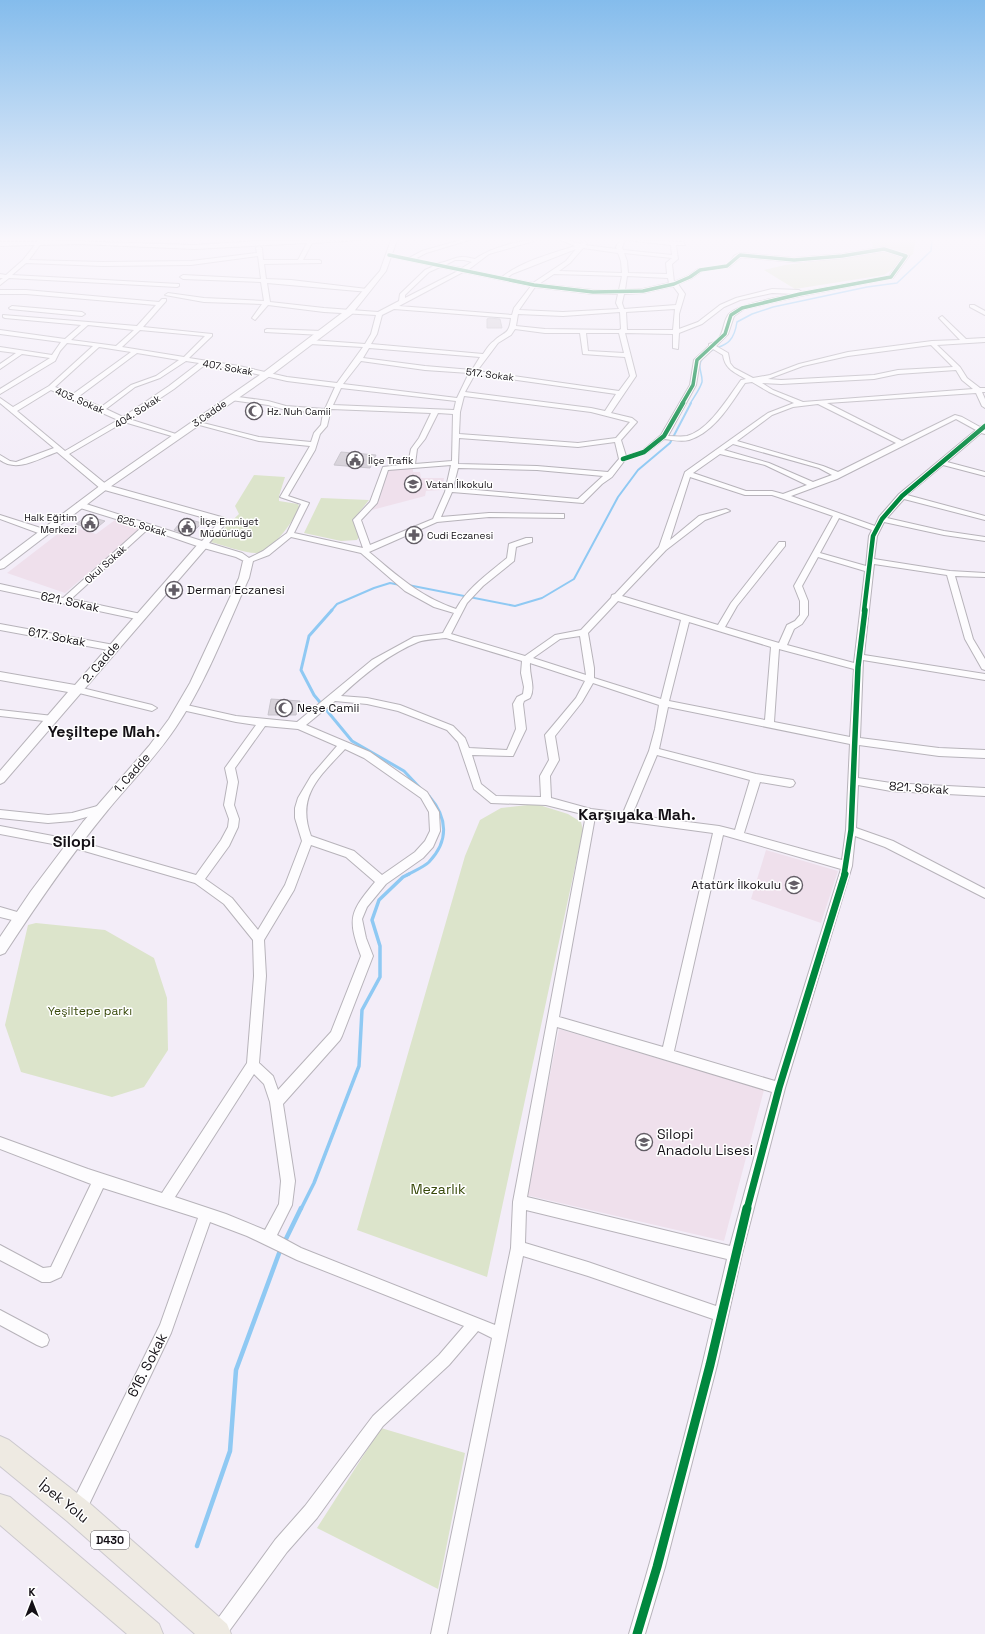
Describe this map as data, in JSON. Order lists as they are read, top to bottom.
{
  "streets": {
    "highway": ["İpek Yolu", "D430"],
    "street": [
      "407. Sokak",
      "517. Sokak",
      "403. Sokak",
      "404. Sokak",
      "3.Cadde",
      "625. Sokak",
      "Okul Sokak",
      "621. Sokak",
      "617. Sokak",
      "2. Cadde",
      "1. Cadde",
      "821. Sokak",
      "616. Sokak"
    ]
  },
  "crossings": [
    ["407. Sokak", "404. Sokak"],
    ["407. Sokak", "3.Cadde"],
    ["403. Sokak", "404. Sokak"],
    ["403. Sokak", "3.Cadde"],
    ["3.Cadde", "625. Sokak"],
    ["625. Sokak", "Okul Sokak"],
    ["625. Sokak", "2. Cadde"],
    ["625. Sokak", "1. Cadde"],
    ["Okul Sokak", "621. Sokak"],
    ["621. Sokak", "2. Cadde"],
    ["617. Sokak", "2. Cadde"],
    ["616. Sokak", "İpek Yolu"]
  ],
  "districts": ["Yeşiltepe Mah.", "Karşıyaka Mah.", "Silopi"],
  "parks": ["Yeşiltepe parkı", "Mezarlık"],
  "places": {
    "mosque": ["Hz. Nuh Camii", "Neşe Camii"],
    "public building": ["İlçe Trafik", "Halk Eğitim Merkezi", "İlçe Emniyet Müdürlüğü"],
    "school or university": ["Vatan İlkokulu", "Atatürk İlkokulu", "Silopi Anadolu Lisesi"],
    "pharmacy": ["Cudi Eczanesi", "Derman Eczanesi"]
  },
  "north": "top"
}
